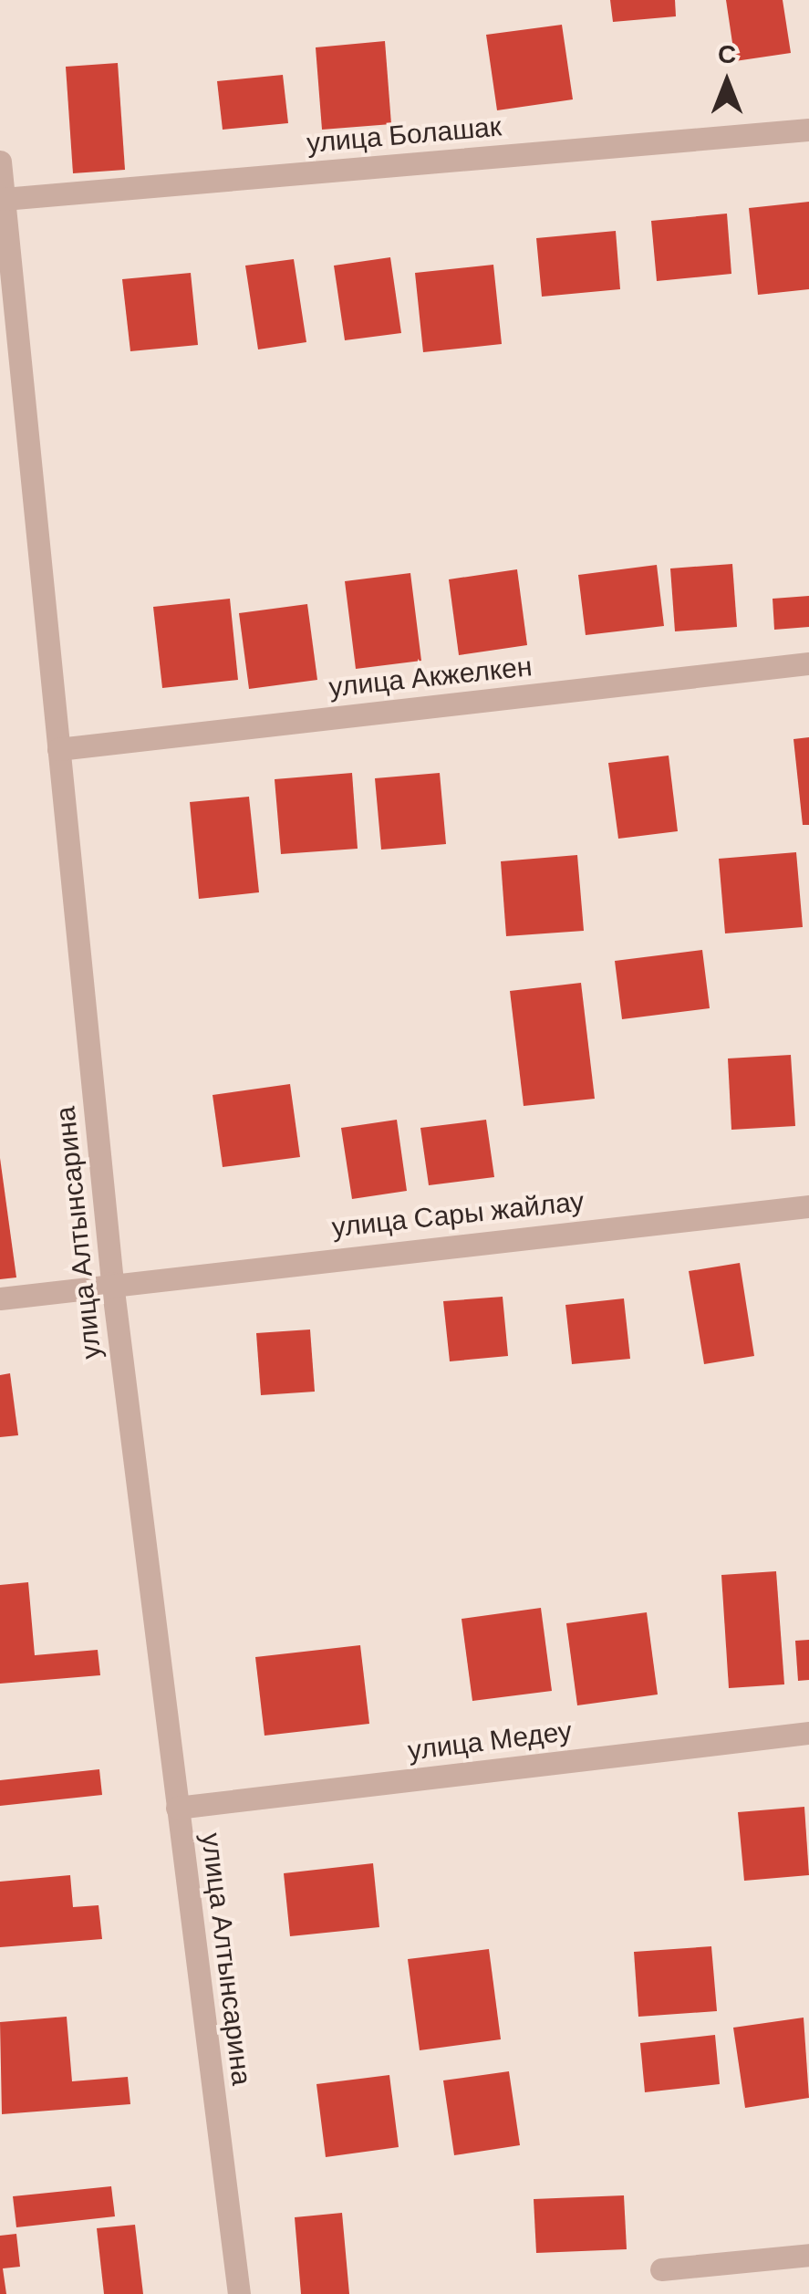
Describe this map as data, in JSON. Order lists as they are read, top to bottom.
{
  "streets": {
    "street": [
      "улица Болашак",
      "улица Акжелкен",
      "улица Сары жайлау",
      "улица Алтынсарина",
      "улица Медеу"
    ]
  },
  "crossings": [
    ["улица Болашак", "улица Алтынсарина"],
    ["улица Акжелкен", "улица Алтынсарина"],
    ["улица Сары жайлау", "улица Алтынсарина"],
    ["улица Алтынсарина", "улица Медеу"]
  ],
  "north": "top"
}
